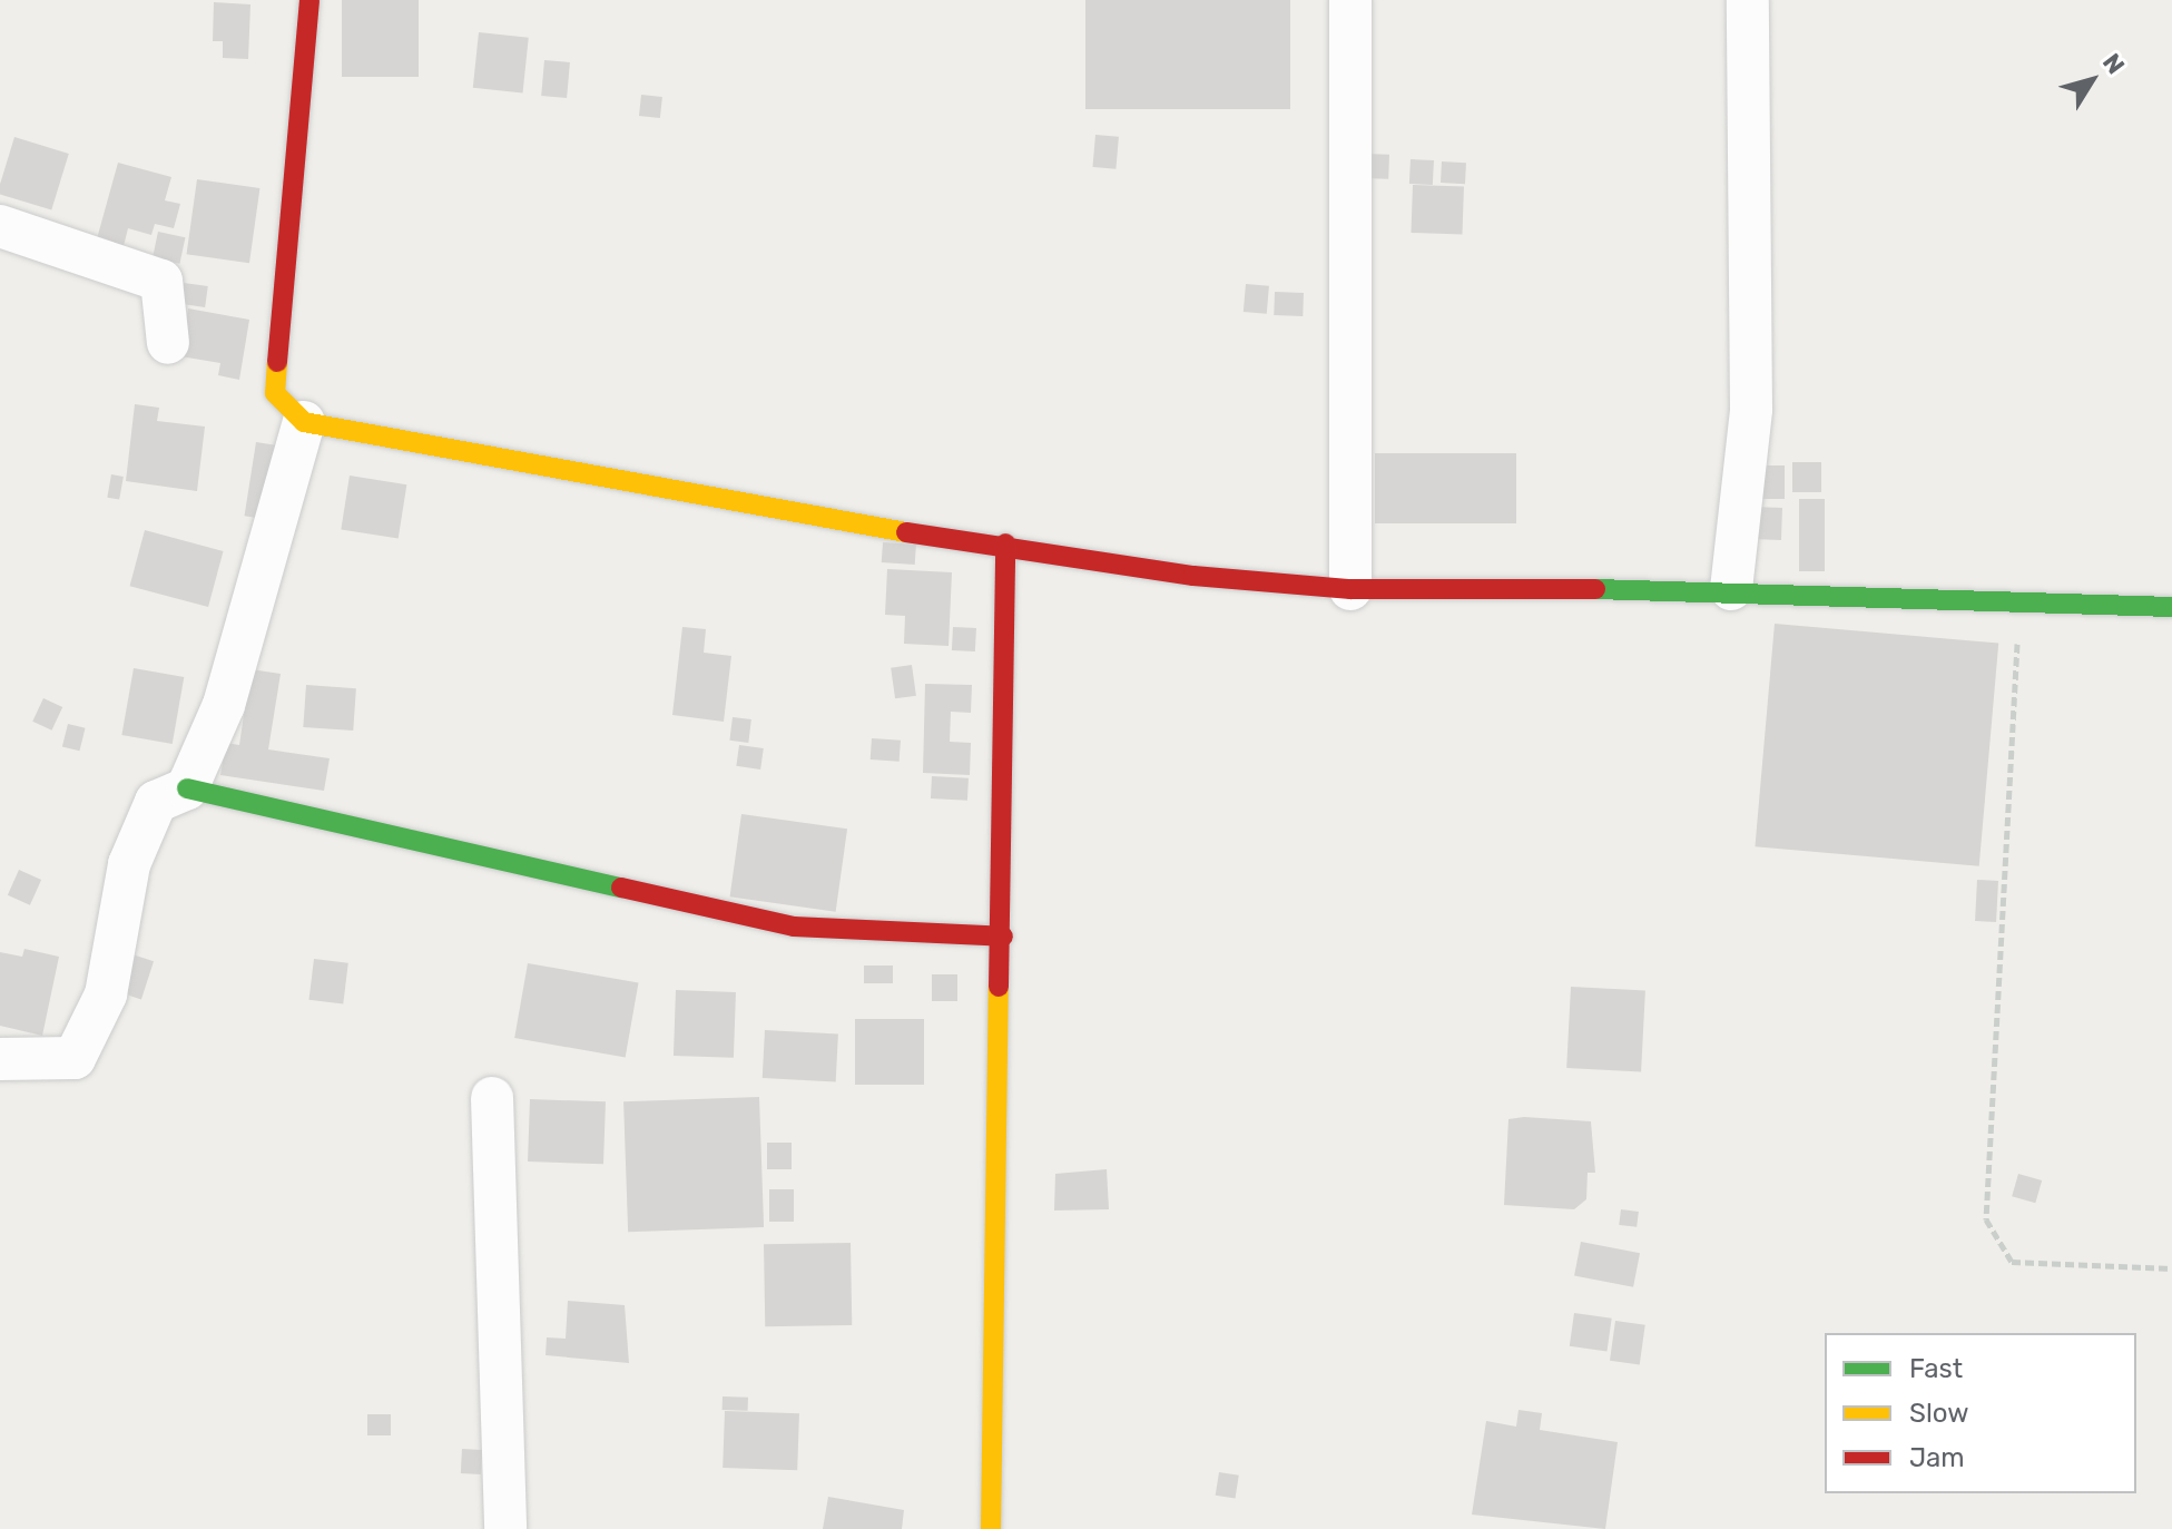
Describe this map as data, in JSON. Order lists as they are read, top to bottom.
{
  "legend": ["Fast", "Slow", "Jam"],
  "north": "top right"
}
